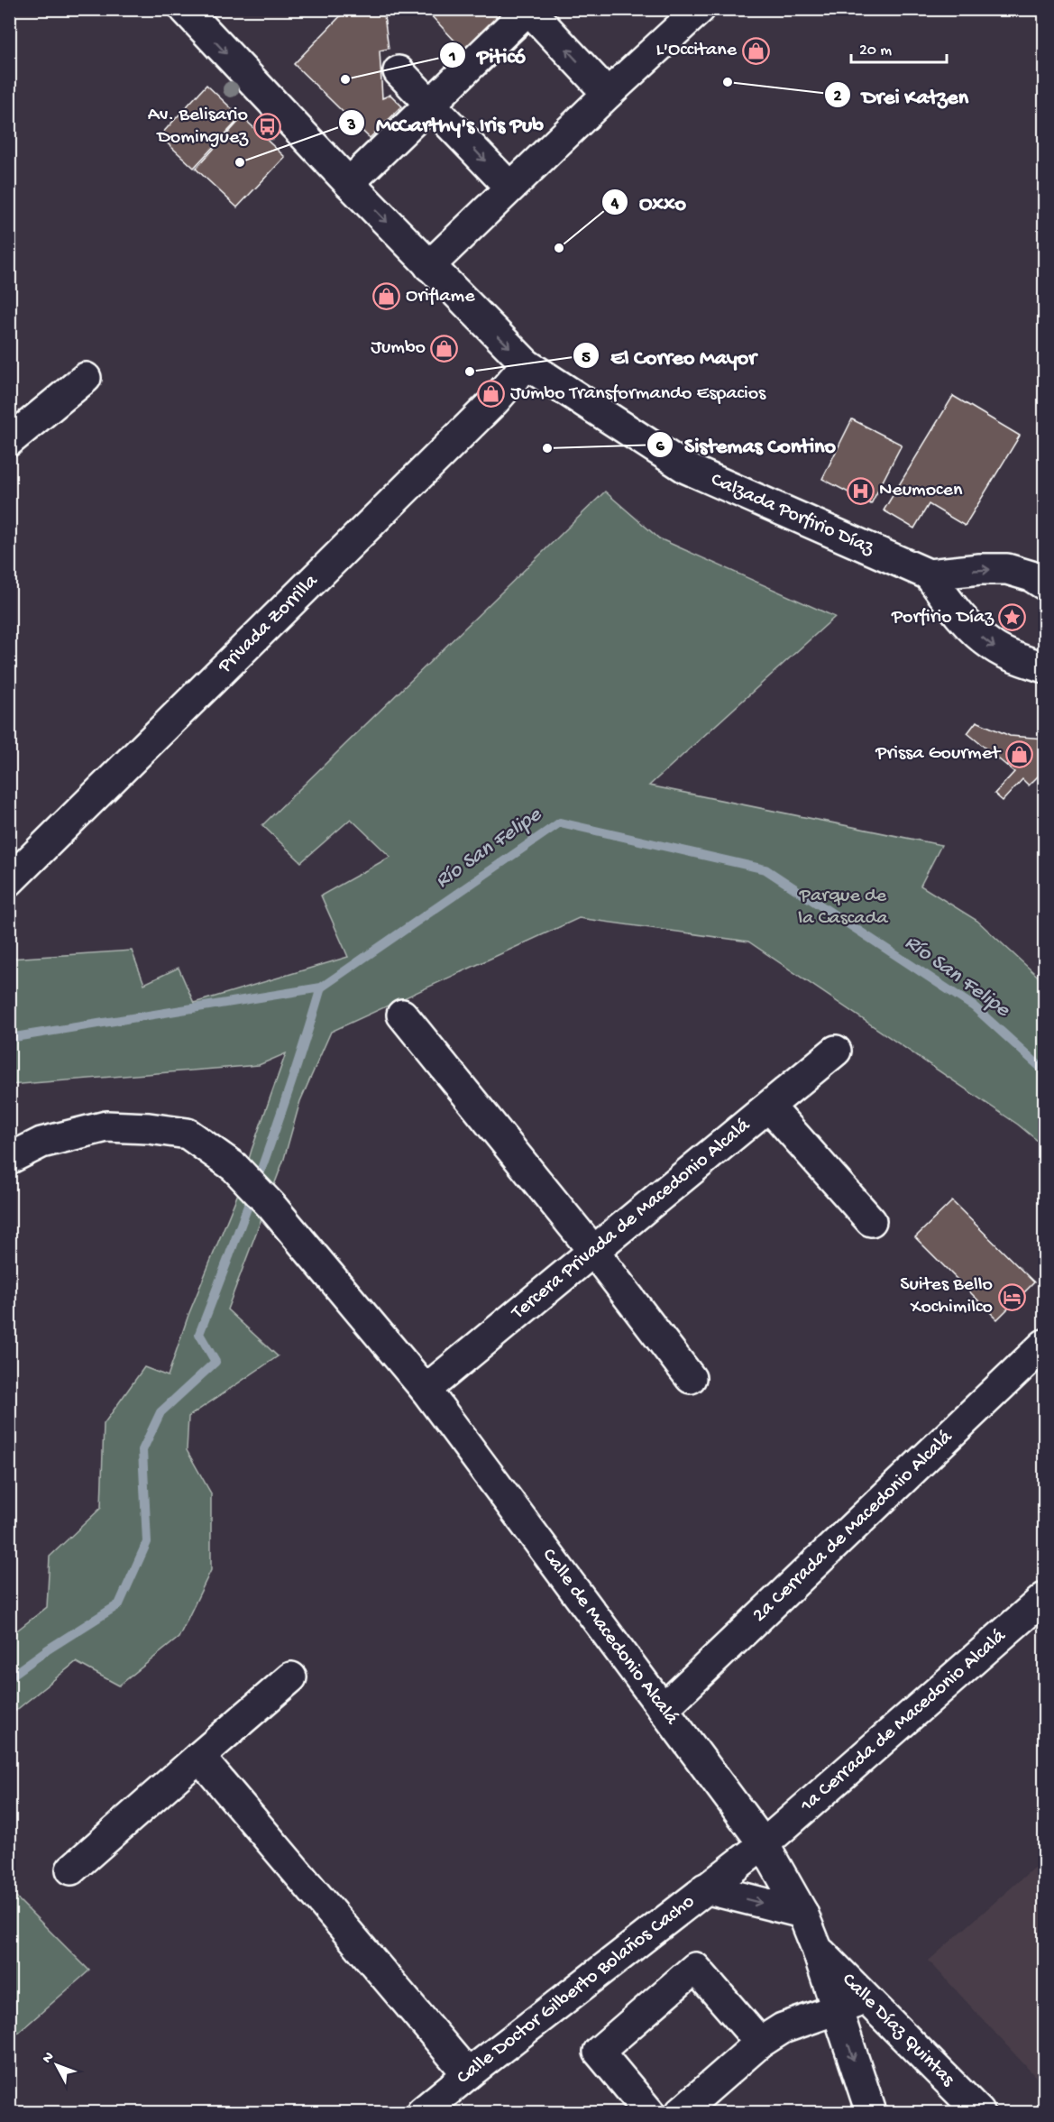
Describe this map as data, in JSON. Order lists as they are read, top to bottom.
{
  "streets": {
    "street": [
      "Calzada Porfirio Díaz",
      "Privada Zorrilla",
      "Tercera Privada de Macedonio Alcalá",
      "2a Cerrada de Macedonio Alcalá",
      "Calle de Macedonio Alcalá",
      "1a Cerrada de Macedonio Alcalá",
      "Calle Doctor Gilberto Bolaños Cacho",
      "Calle Díaz Quintas"
    ]
  },
  "crossings": [
    ["Calzada Porfirio Díaz", "Privada Zorrilla"],
    ["Tercera Privada de Macedonio Alcalá", "Calle de Macedonio Alcalá"],
    ["2a Cerrada de Macedonio Alcalá", "Calle de Macedonio Alcalá"],
    ["Calle de Macedonio Alcalá", "1a Cerrada de Macedonio Alcalá"],
    ["Calle de Macedonio Alcalá", "Calle Doctor Gilberto Bolaños Cacho"],
    ["Calle de Macedonio Alcalá", "Calle Díaz Quintas"],
    ["1a Cerrada de Macedonio Alcalá", "Calle Doctor Gilberto Bolaños Cacho"]
  ],
  "water": ["Río San Felipe"],
  "parks": ["Parque de la Cascada"],
  "places": {
    "shop": [
      "L'Occitane",
      "Oriflame",
      "Jumbo",
      "Jumbo Transformando Espacios",
      "Prissa Gourmet"
    ],
    "other": [
      "Piticó",
      "Drei Katzen",
      "McCarthy's Iris Pub",
      "Oxxo",
      "El Correo Mayor",
      "Sistemas Contino"
    ],
    "bus stop": ["Av. Belisario Dominguez"],
    "hospital": ["Neumocen"],
    "place": ["Porfirio Díaz"],
    "hotel": ["Suites Bello Xochimilco"]
  },
  "scale_bar": "20 m",
  "north": "top left"
}
